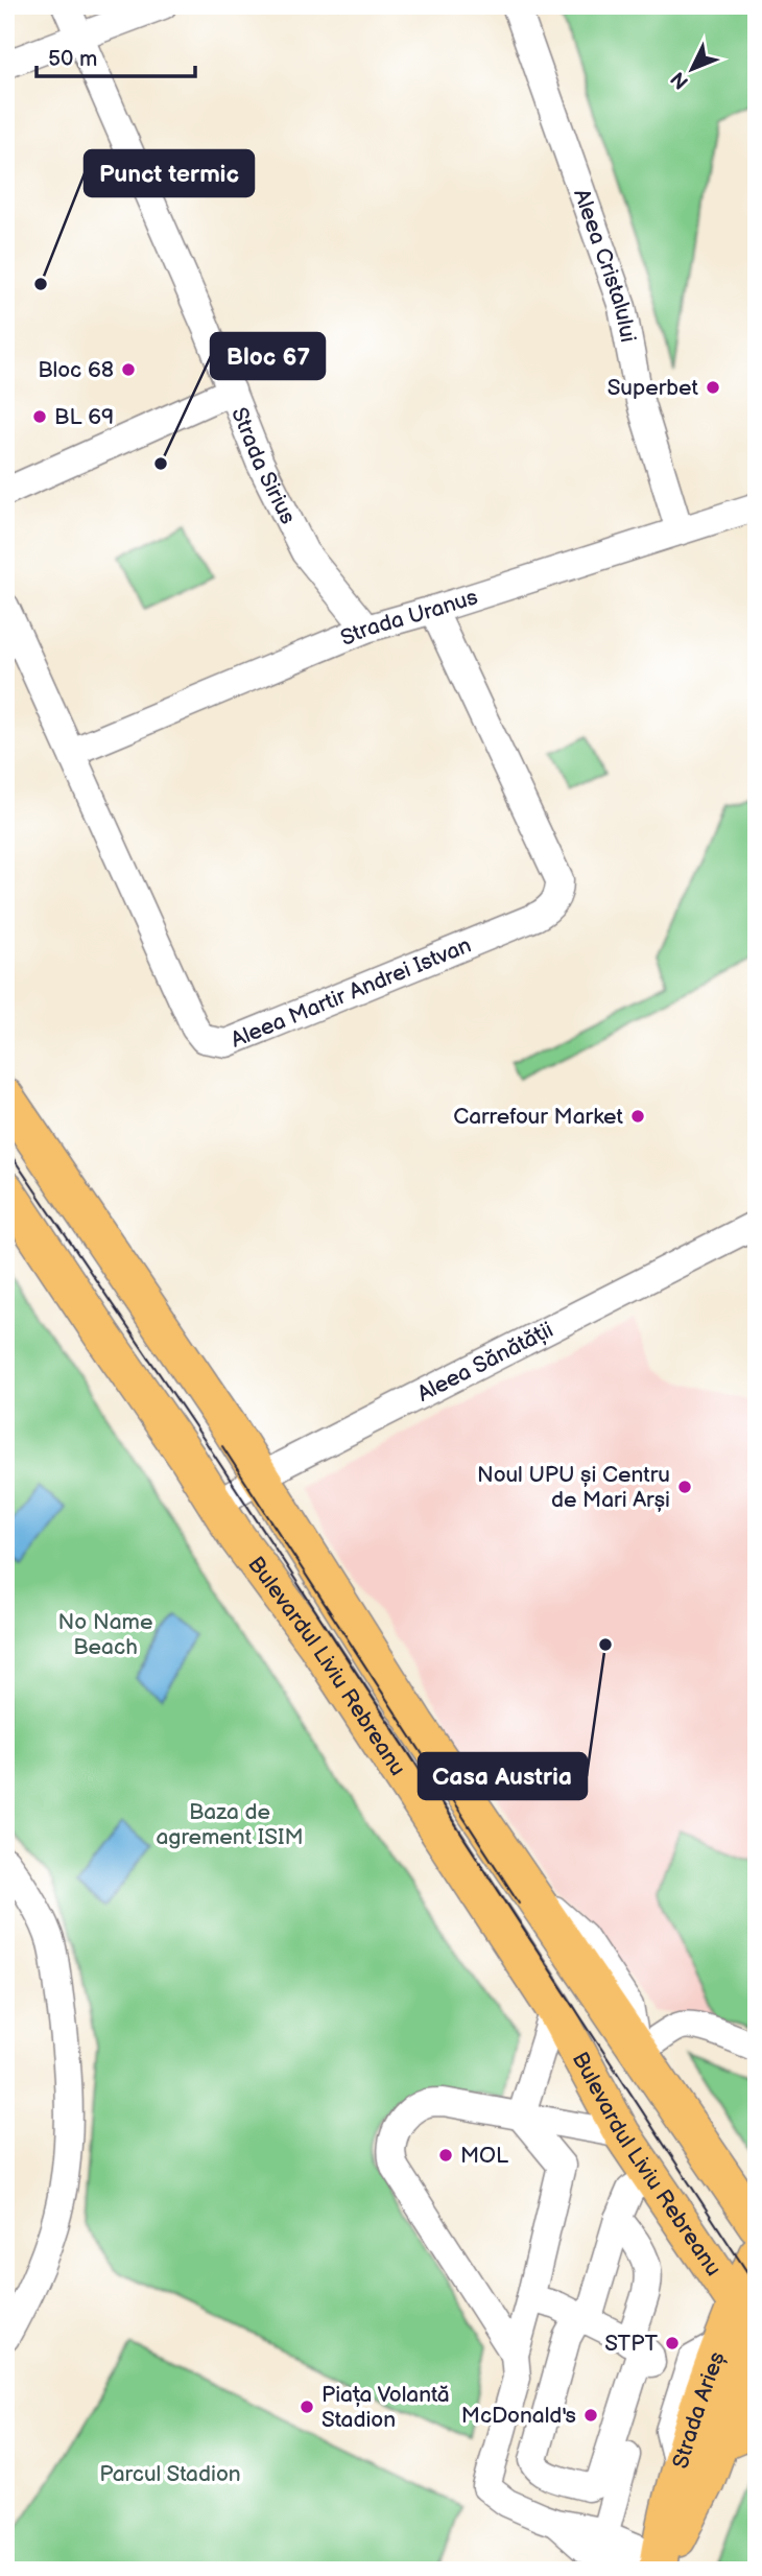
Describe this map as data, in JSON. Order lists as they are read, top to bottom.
{
  "streets": {
    "main road": ["Bulevardul Liviu Rebreanu", "Strada Arieș"],
    "street": [
      "Aleea Cristalului",
      "Strada Sirius",
      "Strada Uranus",
      "Aleea Martir Andrei Istvan",
      "Aleea Sănătății"
    ]
  },
  "crossings": [
    ["Aleea Cristalului", "Strada Uranus"],
    ["Strada Sirius", "Strada Uranus"],
    ["Strada Uranus", "Aleea Martir Andrei Istvan"],
    ["Aleea Sănătății", "Bulevardul Liviu Rebreanu"],
    ["Bulevardul Liviu Rebreanu", "Strada Arieș"]
  ],
  "parks": ["No Name Beach", "Baza de agrement ISIM", "Parcul Stadion"],
  "places": [
    "Punct termic",
    "Bloc 68",
    "Superbet",
    "BL 69",
    "Bloc 67",
    "Carrefour Market",
    "Noul UPU și Centru de Mari Arși",
    "Casa Austria",
    "MOL",
    "STPT",
    "Piața Volantă Stadion",
    "McDonald's"
  ],
  "scale_bar": "50 m",
  "north": "bottom left"
}
